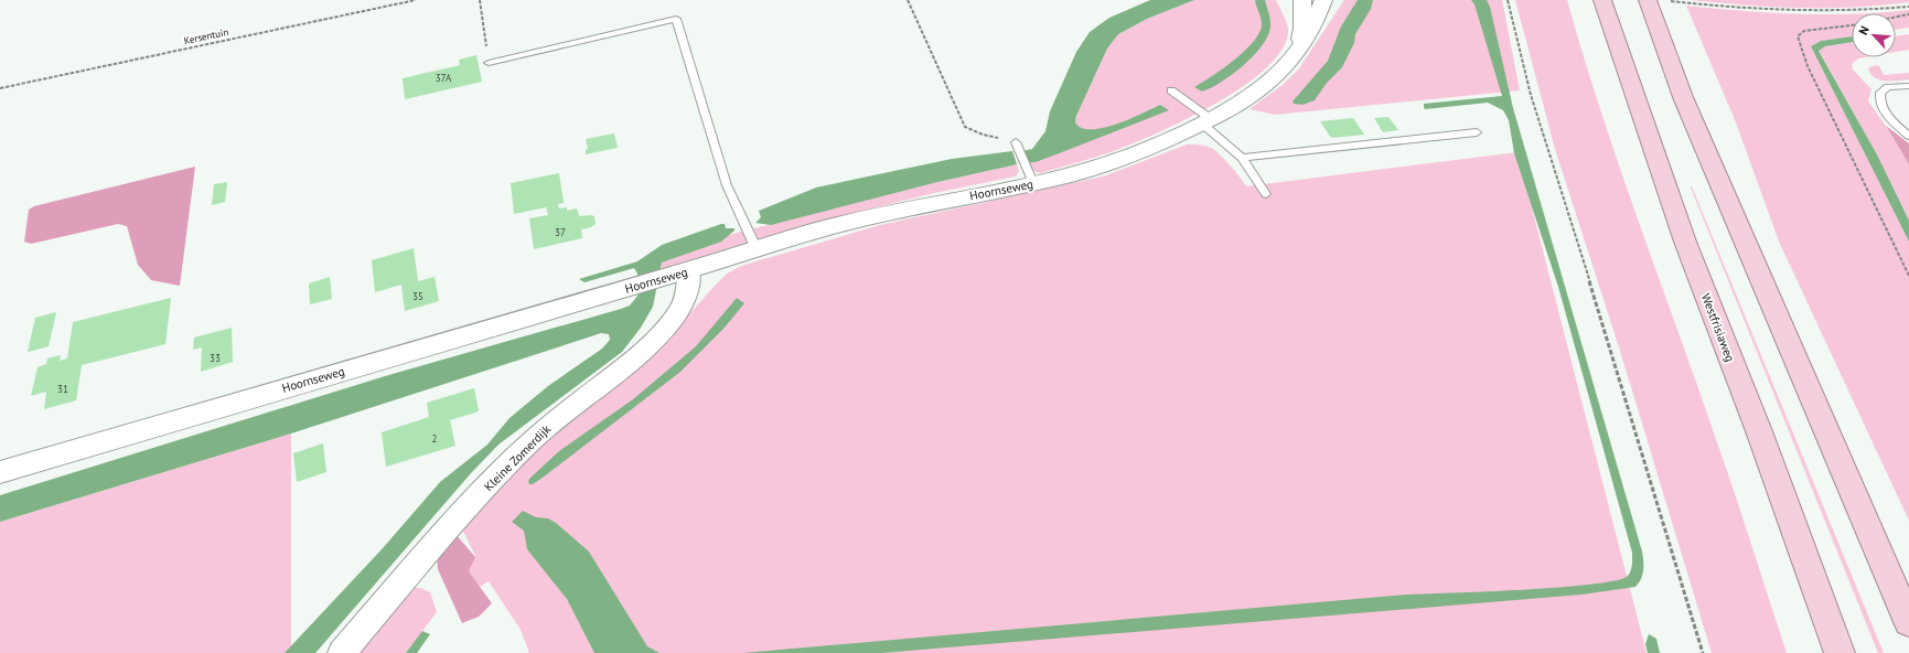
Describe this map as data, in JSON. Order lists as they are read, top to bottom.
{
  "streets": {
    "highway": ["Westfrisiaweg"],
    "street": ["Hoornseweg", "Kleine Zomerdijk"],
    "path": ["Kersentuin"]
  },
  "crossings": [
    ["Hoornseweg", "Kleine Zomerdijk"]
  ],
  "house_numbers": [
    "37A",
    "37",
    "35",
    "33",
    "31",
    "2"
  ],
  "north": "top left"
}
